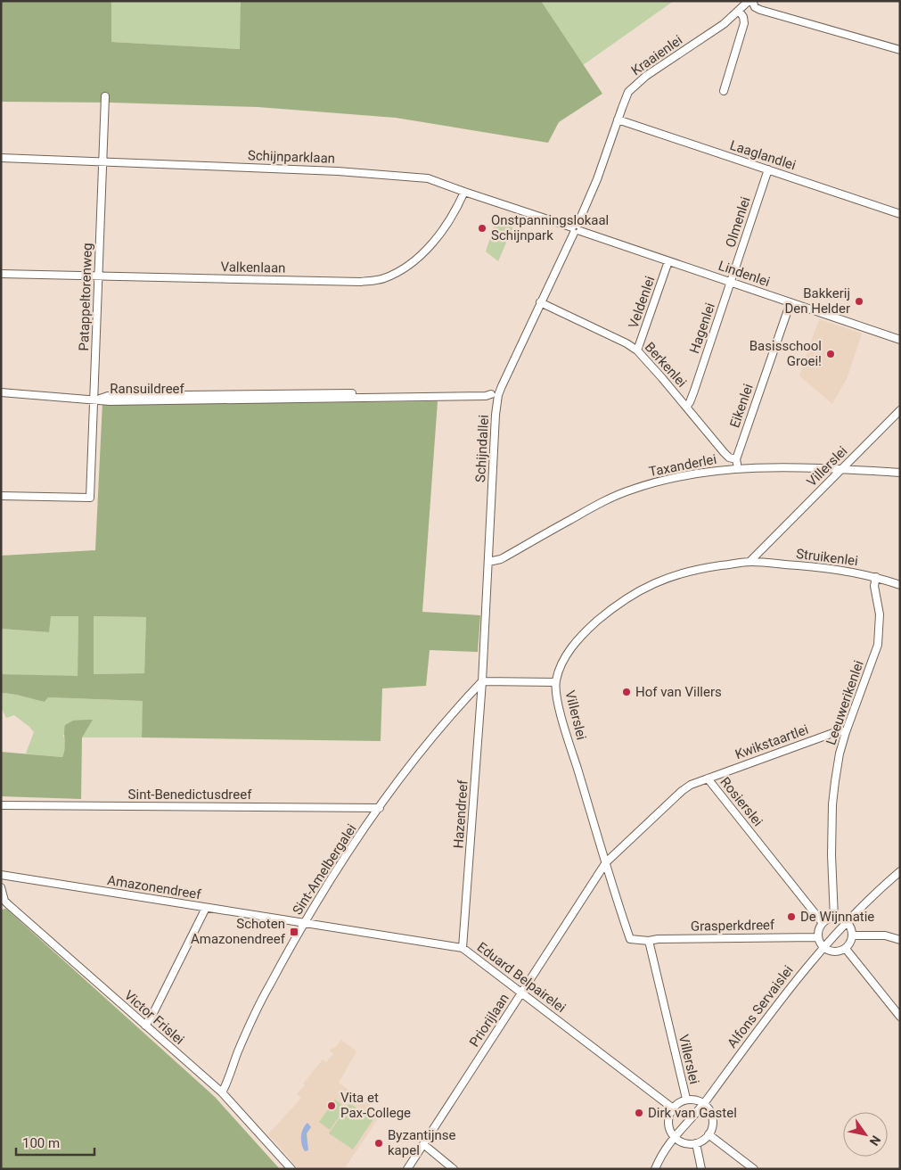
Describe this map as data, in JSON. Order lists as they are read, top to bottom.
{
  "streets": {
    "street": [
      "Kraaienlei",
      "Laaglandlei",
      "Schijnparklaan",
      "Olmenlei",
      "Valkenlaan",
      "Lindenlei",
      "Patappeltorenweg",
      "Veldenlei",
      "Hagenlei",
      "Berkenlei",
      "Ransuildreef",
      "Eikenlei",
      "Schijndallei",
      "Taxanderlei",
      "Villerslei",
      "Struikenlei",
      "Leeuwerikenlei",
      "Kwikstaartlei",
      "Sint-Benedictusdreef",
      "Rosierslei",
      "Hazendreef",
      "Sint-Amelbergalei",
      "Amazonendreef",
      "Grasperkdreef",
      "Eduard Belpairelei",
      "Alfons Servaislei",
      "Victor Frislei",
      "Priorijlaan"
    ]
  },
  "crossings": [
    ["Kraaienlei", "Laaglandlei"],
    ["Kraaienlei", "Schijnparklaan"],
    ["Kraaienlei", "Lindenlei"],
    ["Kraaienlei", "Schijndallei"],
    ["Laaglandlei", "Olmenlei"],
    ["Schijnparklaan", "Valkenlaan"],
    ["Schijnparklaan", "Lindenlei"],
    ["Schijnparklaan", "Patappeltorenweg"],
    ["Schijnparklaan", "Schijndallei"],
    ["Olmenlei", "Lindenlei"],
    ["Olmenlei", "Hagenlei"],
    ["Valkenlaan", "Patappeltorenweg"],
    ["Lindenlei", "Veldenlei"],
    ["Lindenlei", "Hagenlei"],
    ["Lindenlei", "Eikenlei"],
    ["Lindenlei", "Schijndallei"],
    ["Patappeltorenweg", "Ransuildreef"],
    ["Veldenlei", "Berkenlei"],
    ["Hagenlei", "Berkenlei"],
    ["Berkenlei", "Schijndallei"],
    ["Ransuildreef", "Schijndallei"],
    ["Eikenlei", "Taxanderlei"],
    ["Schijndallei", "Taxanderlei"],
    ["Schijndallei", "Hazendreef"],
    ["Schijndallei", "Sint-Amelbergalei"],
    ["Taxanderlei", "Villerslei"],
    ["Villerslei", "Struikenlei"],
    ["Villerslei", "Rosierslei"],
    ["Villerslei", "Grasperkdreef"],
    ["Villerslei", "Priorijlaan"],
    ["Struikenlei", "Leeuwerikenlei"],
    ["Leeuwerikenlei", "Kwikstaartlei"],
    ["Kwikstaartlei", "Rosierslei"],
    ["Sint-Benedictusdreef", "Sint-Amelbergalei"],
    ["Rosierslei", "Priorijlaan"],
    ["Hazendreef", "Sint-Amelbergalei"],
    ["Hazendreef", "Eduard Belpairelei"],
    ["Sint-Amelbergalei", "Amazonendreef"],
    ["Sint-Amelbergalei", "Eduard Belpairelei"],
    ["Sint-Amelbergalei", "Victor Frislei"],
    ["Amazonendreef", "Eduard Belpairelei"],
    ["Eduard Belpairelei", "Priorijlaan"]
  ],
  "places": {
    "other": [
      "Onstpanningslokaal Schijnpark",
      "Bakkerij Den Helder",
      "Basisschool Groei!",
      "Hof van Villers",
      "De Wijnnatie",
      "Vita et Pax-College",
      "Dirk van Gastel",
      "Byzantijnse kapel"
    ],
    "transit": ["Schoten Amazonendreef"]
  },
  "scale_bar": "100 m",
  "north": "bottom right"
}
